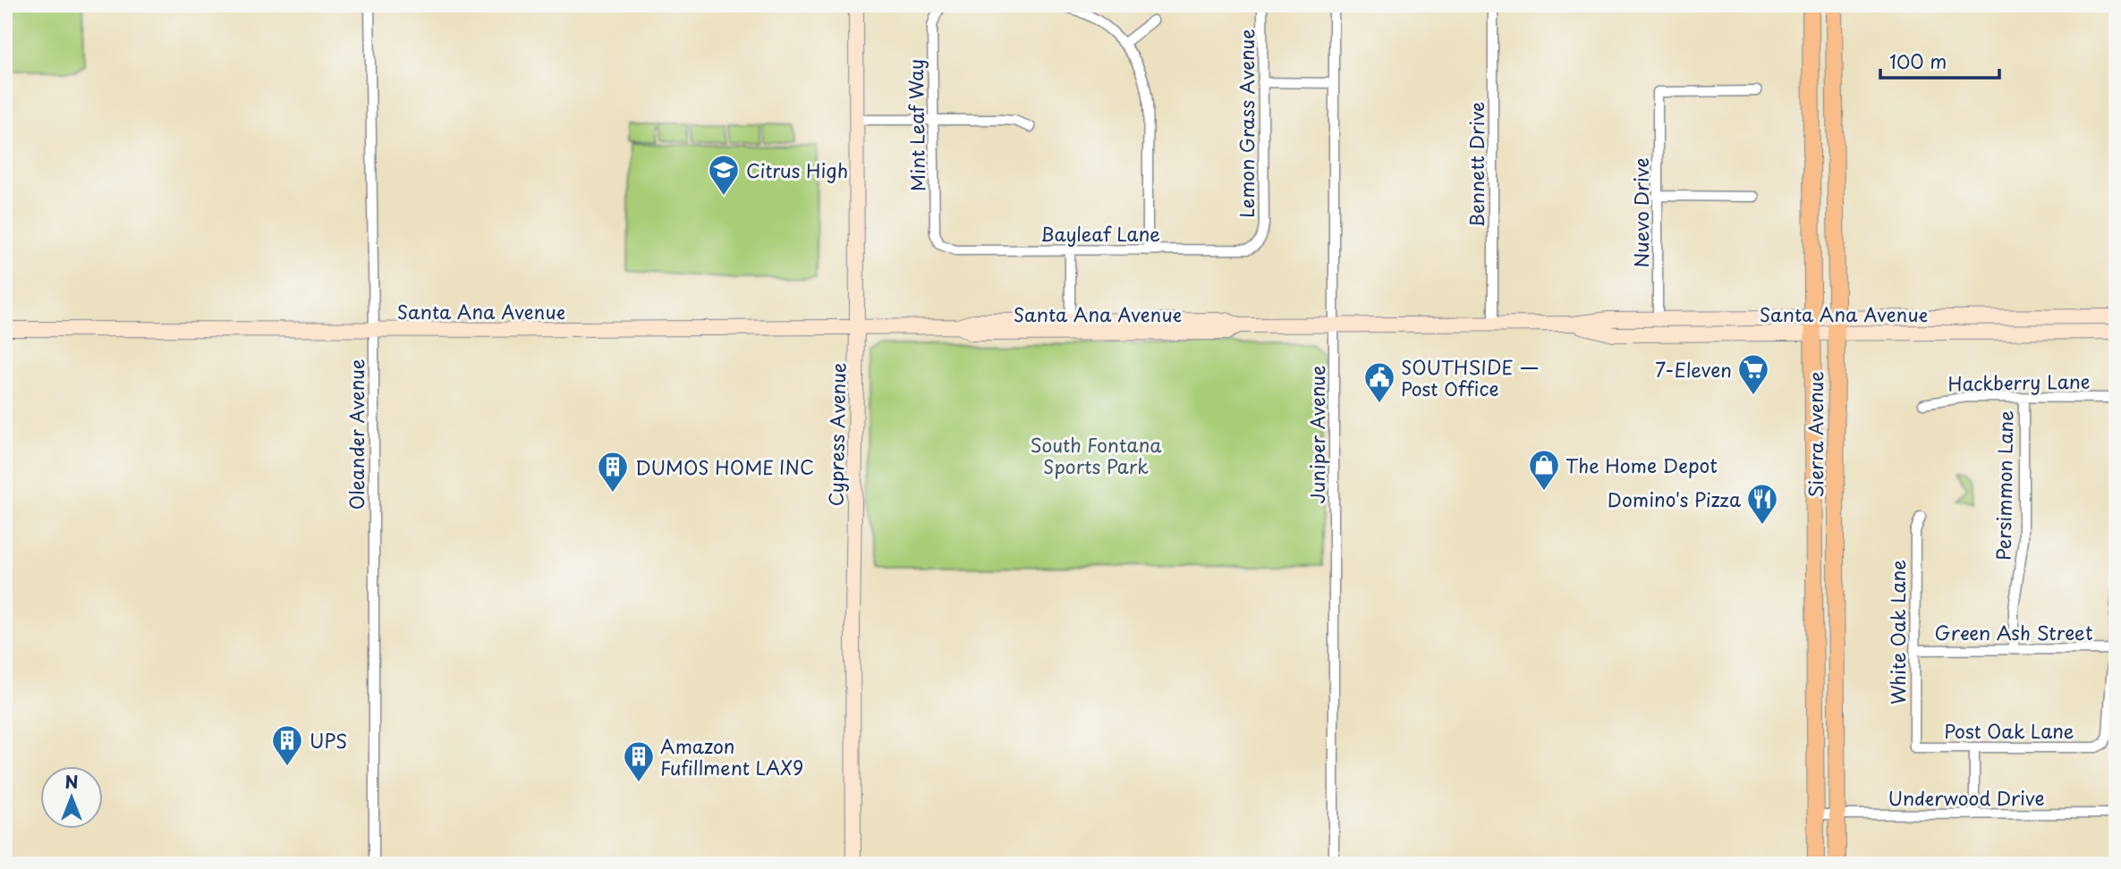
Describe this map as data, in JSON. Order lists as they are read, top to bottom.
{
  "streets": {
    "main road": ["Sierra Avenue"],
    "street": [
      "Lemon Grass Avenue",
      "Mint Leaf Way",
      "Bennett Drive",
      "Nuevo Drive",
      "Bayleaf Lane",
      "Santa Ana Avenue",
      "Hackberry Lane",
      "Oleander Avenue",
      "Cypress Avenue",
      "Juniper Avenue",
      "Persimmon Lane",
      "White Oak Lane",
      "Green Ash Street",
      "Post Oak Lane",
      "Underwood Drive"
    ]
  },
  "crossings": [
    ["Lemon Grass Avenue", "Bayleaf Lane"],
    ["Mint Leaf Way", "Bayleaf Lane"],
    ["Bennett Drive", "Santa Ana Avenue"],
    ["Nuevo Drive", "Santa Ana Avenue"],
    ["Santa Ana Avenue", "Oleander Avenue"],
    ["Santa Ana Avenue", "Cypress Avenue"],
    ["Santa Ana Avenue", "Juniper Avenue"],
    ["Santa Ana Avenue", "Sierra Avenue"],
    ["Hackberry Lane", "Persimmon Lane"],
    ["Sierra Avenue", "Underwood Drive"],
    ["Persimmon Lane", "Green Ash Street"],
    ["White Oak Lane", "Green Ash Street"],
    ["White Oak Lane", "Post Oak Lane"],
    ["Green Ash Street", "Post Oak Lane"]
  ],
  "parks": ["South Fontana Sports Park"],
  "places": {
    "school or university": ["Citrus High"],
    "supermarket": ["7-Eleven"],
    "public building": ["SOUTHSIDE — Post Office"],
    "shop": ["The Home Depot"],
    "building": ["DUMOS HOME INC", "UPS", "Amazon Fufillment LAX9"],
    "restaurant": ["Domino's Pizza"]
  },
  "scale_bar": "100 m",
  "north": "top"
}
